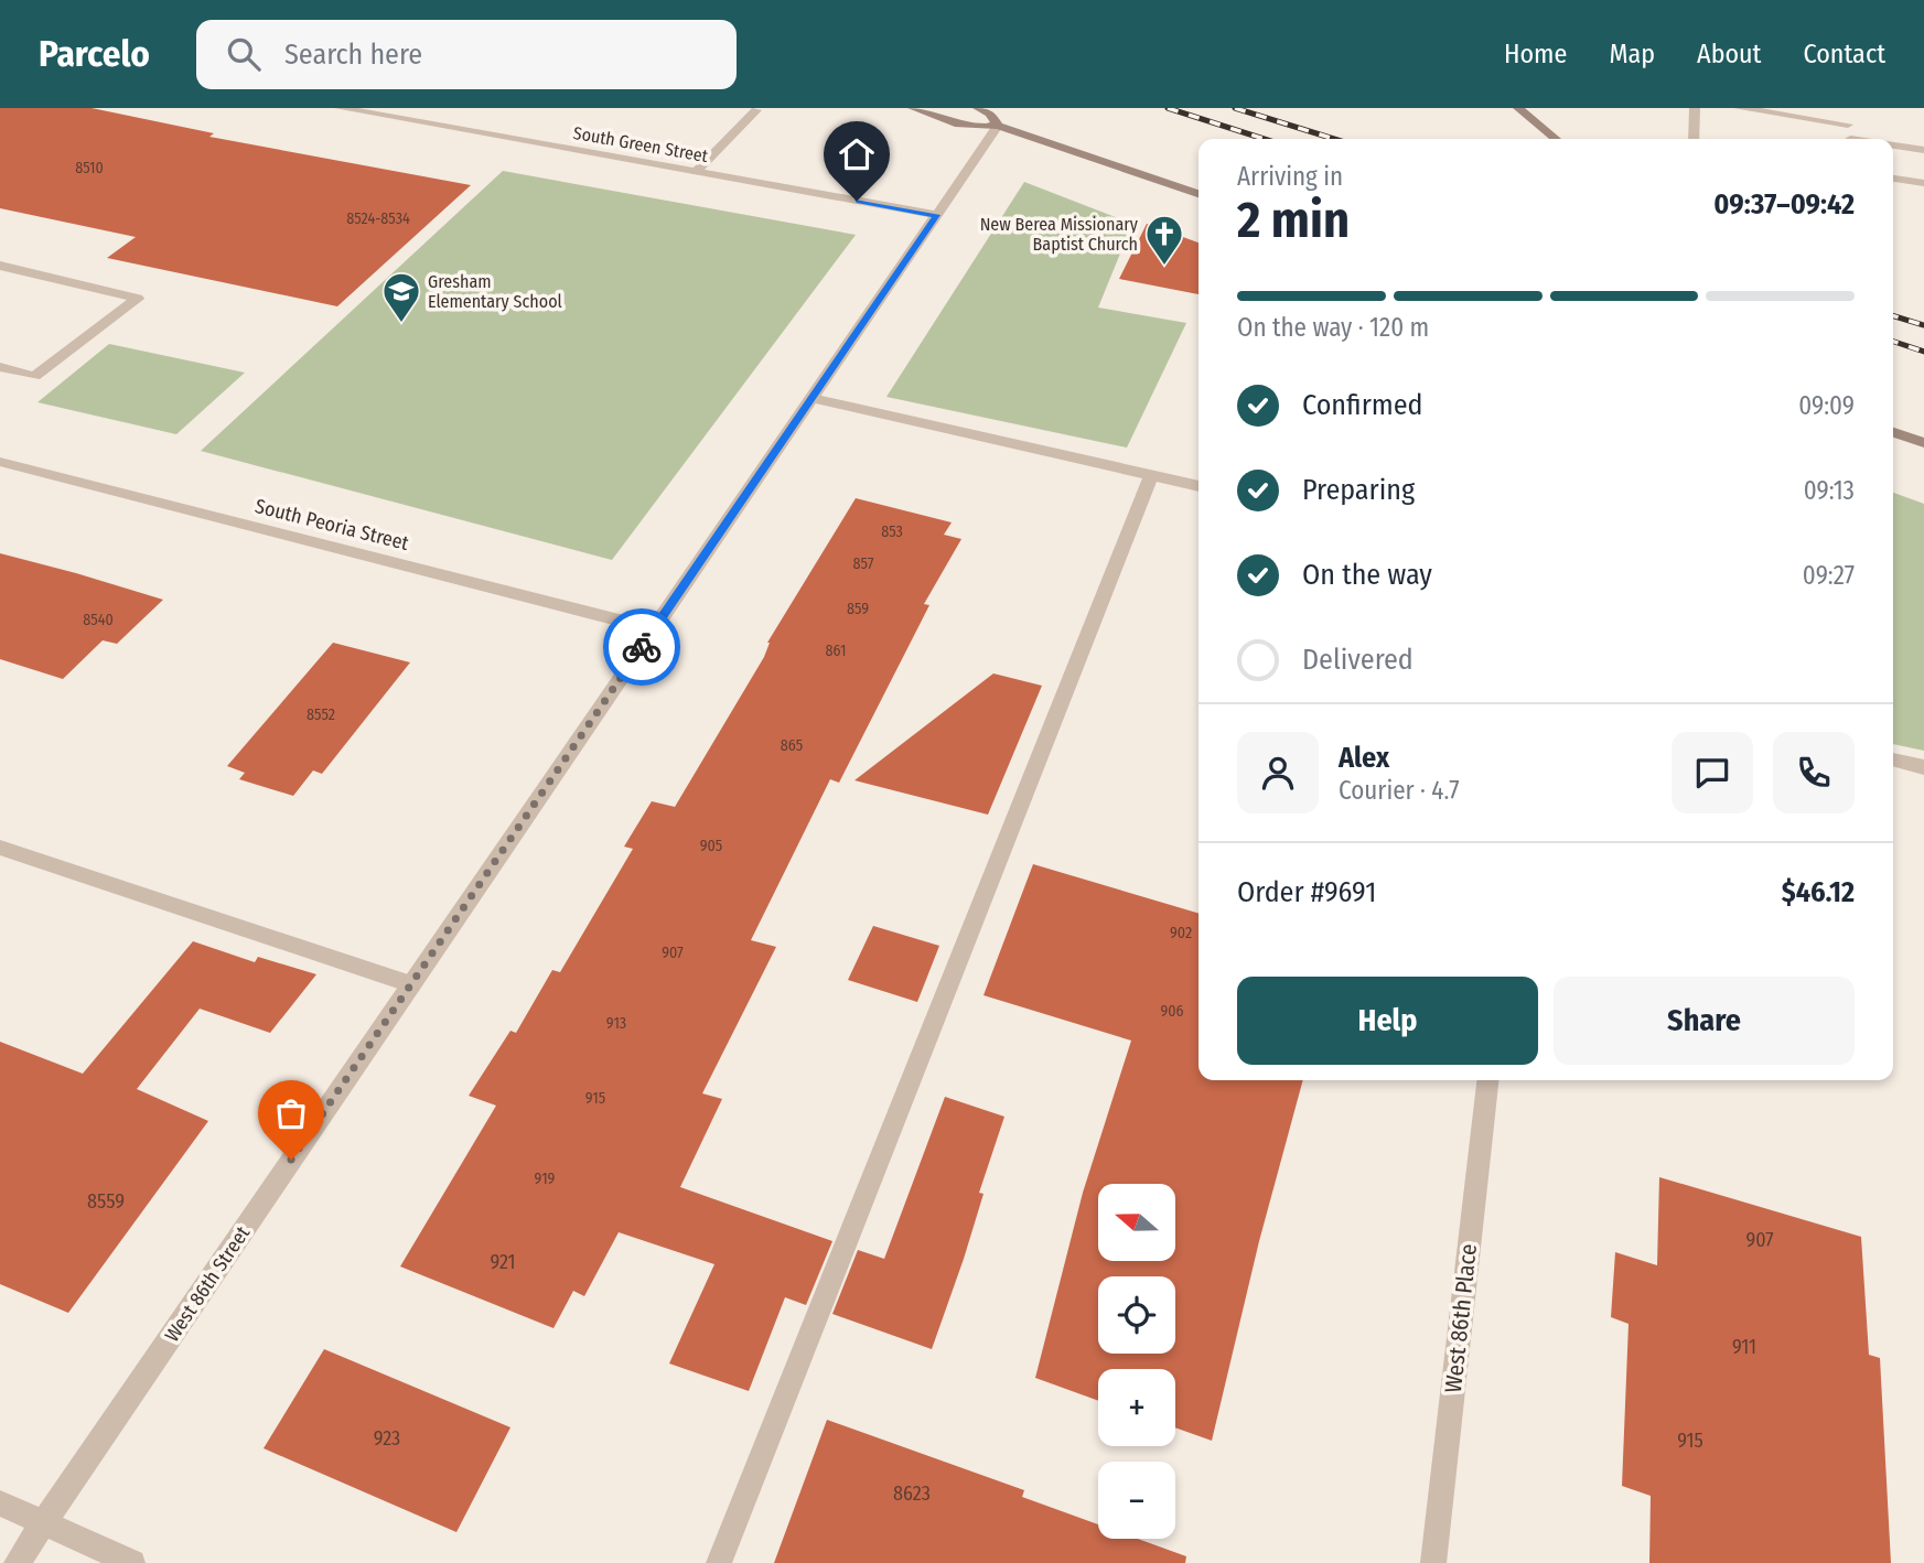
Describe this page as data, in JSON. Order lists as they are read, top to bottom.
{
  "streets": {
    "street": [
      "South Green Street",
      "South Peoria Street",
      "West 86th Street",
      "West 86th Place"
    ]
  },
  "crossings": [
    ["South Green Street", "West 86th Street"],
    ["South Peoria Street", "West 86th Street"]
  ],
  "places": {
    "church": ["New Berea Missionary Baptist Church"],
    "school or university": ["Gresham Elementary School"]
  },
  "house_numbers": [
    "8510",
    "8524-8534",
    "853",
    "857",
    "859",
    "8540",
    "861",
    "8552",
    "865",
    "905",
    "902",
    "907",
    "906",
    "913",
    "915",
    "919",
    "8559",
    "907",
    "921",
    "911",
    "923",
    "915",
    "8623"
  ],
  "north": "left",
  "page": {
    "header": "Parcelo",
    "search": "Search here",
    "nav": [
      "Home",
      "Map",
      "About",
      "Contact"
    ],
    "heading": ["2 min", "Arriving in", "09:37–09:42"],
    "panel": [
      "Alex",
      "Courier · 4.7",
      "Order #9691",
      "$46.12"
    ],
    "bar": "On the way · 120 m",
    "list": [
      ["Confirmed", "09:09"],
      ["Preparing", "09:13"],
      ["On the way", "09:27"],
      "Delivered"
    ],
    "buttons": ["Help", "Share"],
    "map_buttons": ["+", "−"]
  }
}
